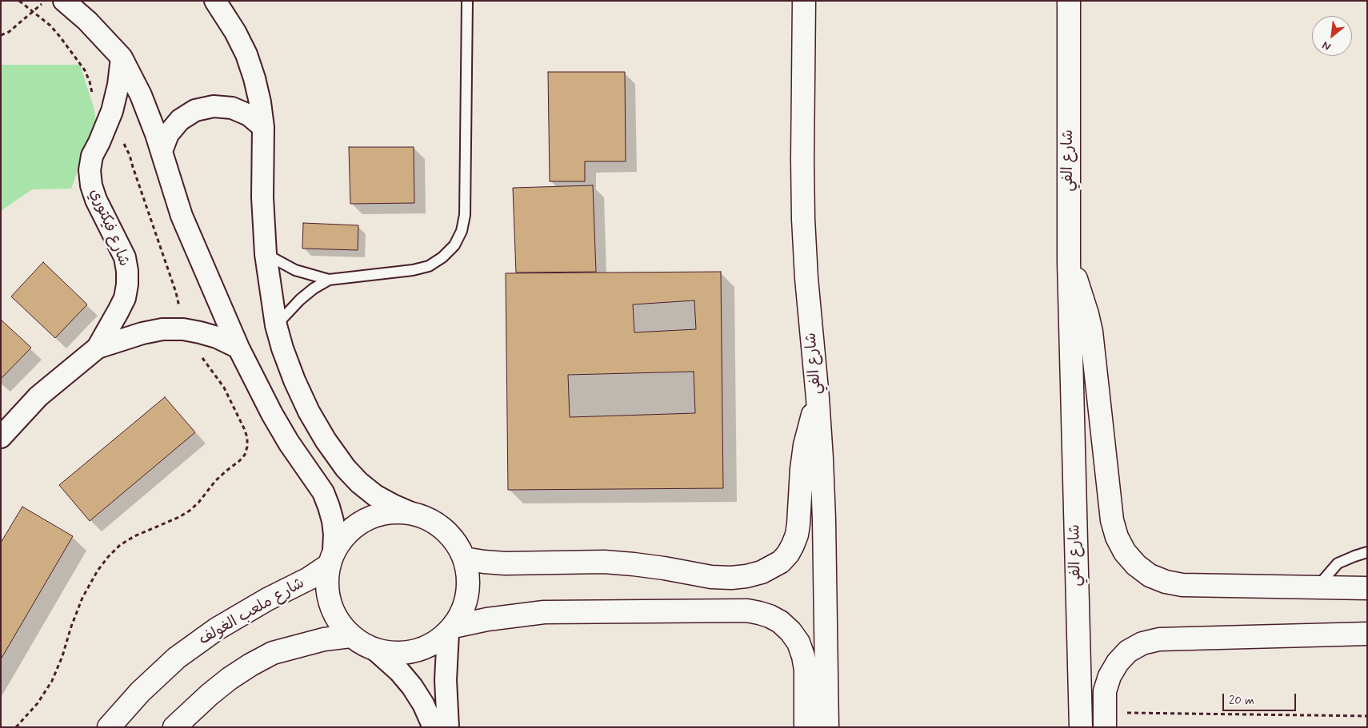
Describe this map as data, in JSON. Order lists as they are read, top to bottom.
{
  "streets": {
    "street": ["شارع الفي", "شارع فيكتوري", "شارع ملعب الغولف"]
  },
  "scale_bar": "20 m",
  "north": "bottom left"
}
